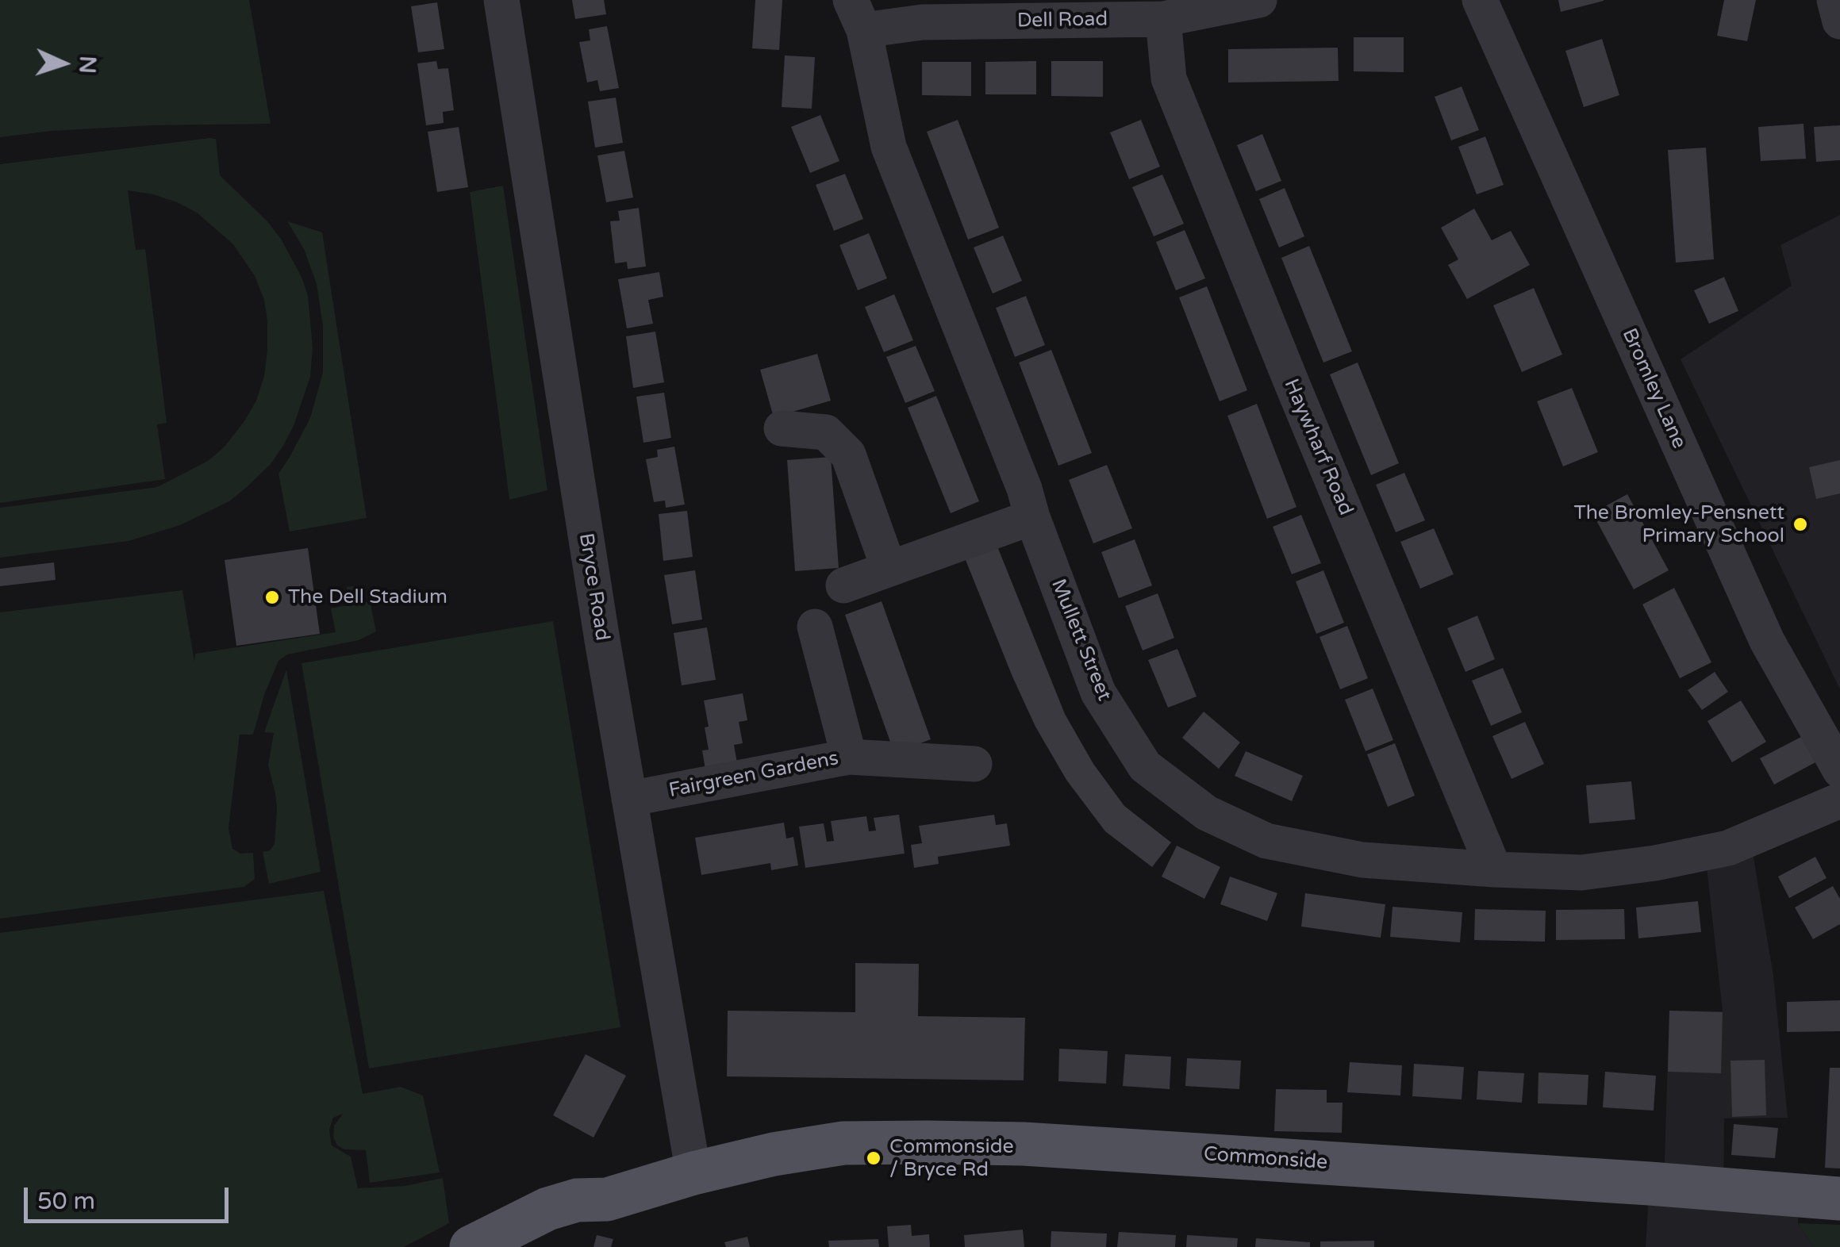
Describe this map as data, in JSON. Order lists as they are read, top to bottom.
{
  "streets": {
    "main road": ["Commonside"],
    "street": [
      "Dell Road",
      "Bromley Lane",
      "Haywharf Road",
      "Bryce Road",
      "Mullett Street",
      "Fairgreen Gardens"
    ]
  },
  "crossings": [
    ["Dell Road", "Haywharf Road"],
    ["Dell Road", "Mullett Street"],
    ["Haywharf Road", "Mullett Street"],
    ["Bryce Road", "Fairgreen Gardens"],
    ["Bryce Road", "Commonside"]
  ],
  "places": ["The Bromley-Pensnett Primary School", "The Dell Stadium", "Commonside / Bryce Rd"],
  "scale_bar": "50 m",
  "north": "right"
}
